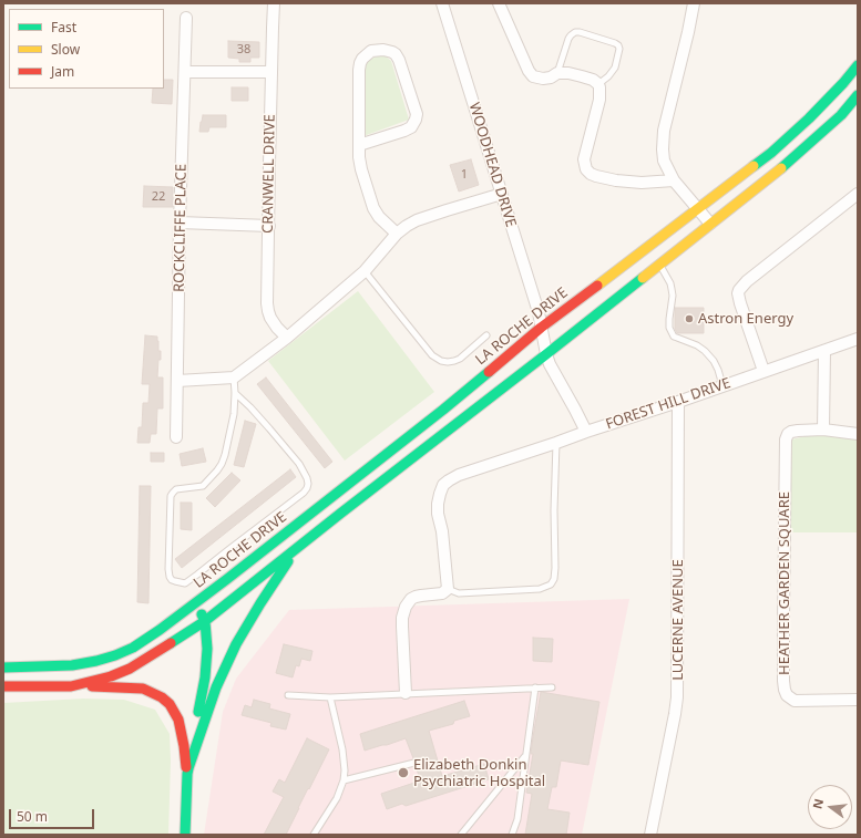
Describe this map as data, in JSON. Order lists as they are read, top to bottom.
{
  "streets": {
    "street": [
      "WOODHEAD DRIVE",
      "CRANWELL DRIVE",
      "ROCKCLIFFE PLACE",
      "LA ROCHE DRIVE",
      "FOREST HILL DRIVE",
      "HEATHER GARDEN SQUARE",
      "LUCERNE AVENUE"
    ]
  },
  "crossings": [
    ["WOODHEAD DRIVE", "LA ROCHE DRIVE"],
    ["WOODHEAD DRIVE", "FOREST HILL DRIVE"],
    ["LA ROCHE DRIVE", "FOREST HILL DRIVE"],
    ["FOREST HILL DRIVE", "LUCERNE AVENUE"]
  ],
  "places": ["Astron Energy", "Elizabeth Donkin Psychiatric Hospital"],
  "house_numbers": ["38", "1", "22"],
  "legend": ["Fast", "Slow", "Jam"],
  "scale_bar": "50 m",
  "north": "left"
}
